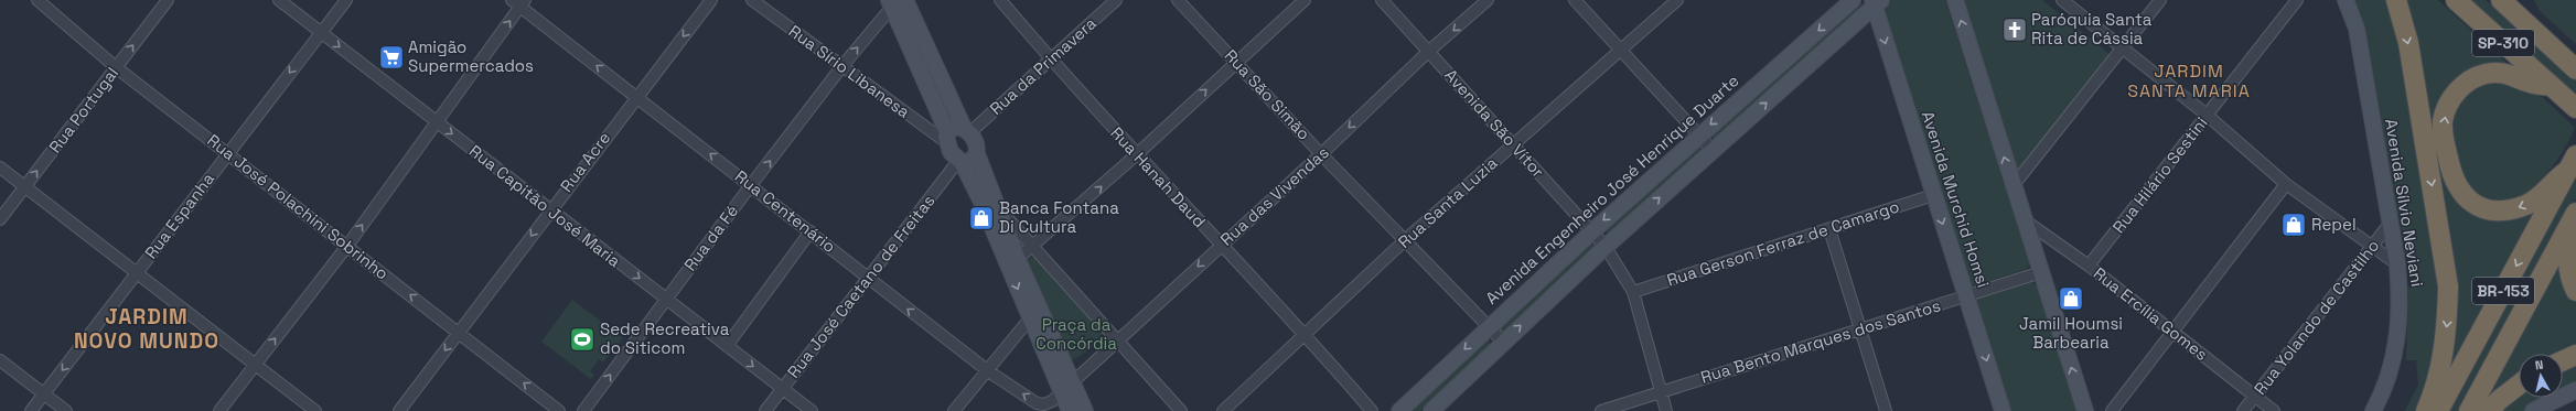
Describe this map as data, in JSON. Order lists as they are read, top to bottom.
{
  "streets": {
    "highway": ["SP-310", "BR-153"],
    "main road": ["Avenida Engenheiro José Henrique Duarte", "Avenida Murchid Homsi", "Avenida Sílvio Neviani"],
    "street": [
      "Rua da Primavera",
      "Rua Sírio Libanesa",
      "Rua São Simão",
      "Rua Portugal",
      "Avenida São Vítor",
      "Rua Acre",
      "Rua Hilário Sestini",
      "Rua Hanah Daud",
      "Rua das Vivendas",
      "Rua Santa Luzia",
      "Rua Capitão José Maria",
      "Rua José Polachini Sobrinho",
      "Rua Centenário",
      "Rua Espanha",
      "Rua da Fé",
      "Rua Gerson Ferraz de Camargo",
      "Rua José Caetano de Freitas",
      "Rua Ercília Gomes",
      "Rua Yolando de Castilho",
      "Rua Bento Marques dos Santos"
    ]
  },
  "crossings": [
    ["Rua da Primavera", "Rua Sírio Libanesa"],
    ["Rua da Primavera", "Rua Hanah Daud"],
    ["Rua da Primavera", "Rua José Caetano de Freitas"],
    ["Rua Sírio Libanesa", "Rua da Fé"],
    ["Rua Sírio Libanesa", "Rua José Caetano de Freitas"],
    ["Rua São Simão", "Avenida Engenheiro José Henrique Duarte"],
    ["Rua São Simão", "Rua das Vivendas"],
    ["Rua São Simão", "Rua Santa Luzia"],
    ["Rua Portugal", "Rua José Polachini Sobrinho"],
    ["Avenida São Vítor", "Avenida Engenheiro José Henrique Duarte"],
    ["Avenida São Vítor", "Rua das Vivendas"],
    ["Avenida São Vítor", "Rua Santa Luzia"],
    ["Avenida São Vítor", "Rua Gerson Ferraz de Camargo"],
    ["Avenida São Vítor", "Rua Bento Marques dos Santos"],
    ["Rua Acre", "Rua Capitão José Maria"],
    ["Rua Acre", "Rua José Polachini Sobrinho"],
    ["Rua Acre", "Rua Centenário"],
    ["Rua Hilário Sestini", "Rua Ercília Gomes"],
    ["Rua Hanah Daud", "Rua das Vivendas"],
    ["Rua Hanah Daud", "Rua Santa Luzia"],
    ["Rua das Vivendas", "Rua Centenário"],
    ["Avenida Murchid Homsi", "Rua Gerson Ferraz de Camargo"],
    ["Avenida Murchid Homsi", "Rua Bento Marques dos Santos"],
    ["Avenida Sílvio Neviani", "Rua Yolando de Castilho"],
    ["Rua Capitão José Maria", "Rua Espanha"],
    ["Rua Capitão José Maria", "Rua da Fé"],
    ["Rua Capitão José Maria", "Rua José Caetano de Freitas"],
    ["Rua José Polachini Sobrinho", "Rua Espanha"],
    ["Rua Centenário", "Rua da Fé"],
    ["Rua Centenário", "Rua José Caetano de Freitas"],
    ["Rua Ercília Gomes", "Rua Yolando de Castilho"]
  ],
  "one_way": [
    "Rua Portugal",
    "Rua Acre",
    "Rua das Vivendas",
    "Rua Capitão José Maria",
    "Rua José Polachini Sobrinho",
    "Rua Centenário",
    "Rua Espanha",
    "Rua da Fé"
  ],
  "districts": ["JARDIM SANTA MARIA", "JARDIM NOVO MUNDO"],
  "parks": ["Praça da Concórdia"],
  "places": {
    "church": ["Paróquia Santa Rita de Cássia"],
    "supermarket": ["Amigão Supermercados"],
    "shop": ["Banca Fontana Di Cultura", "Repel", "Jamil Houmsi Barbearia"],
    "sports": ["Sede Recreativa do Siticom"]
  },
  "north": "top"
}
